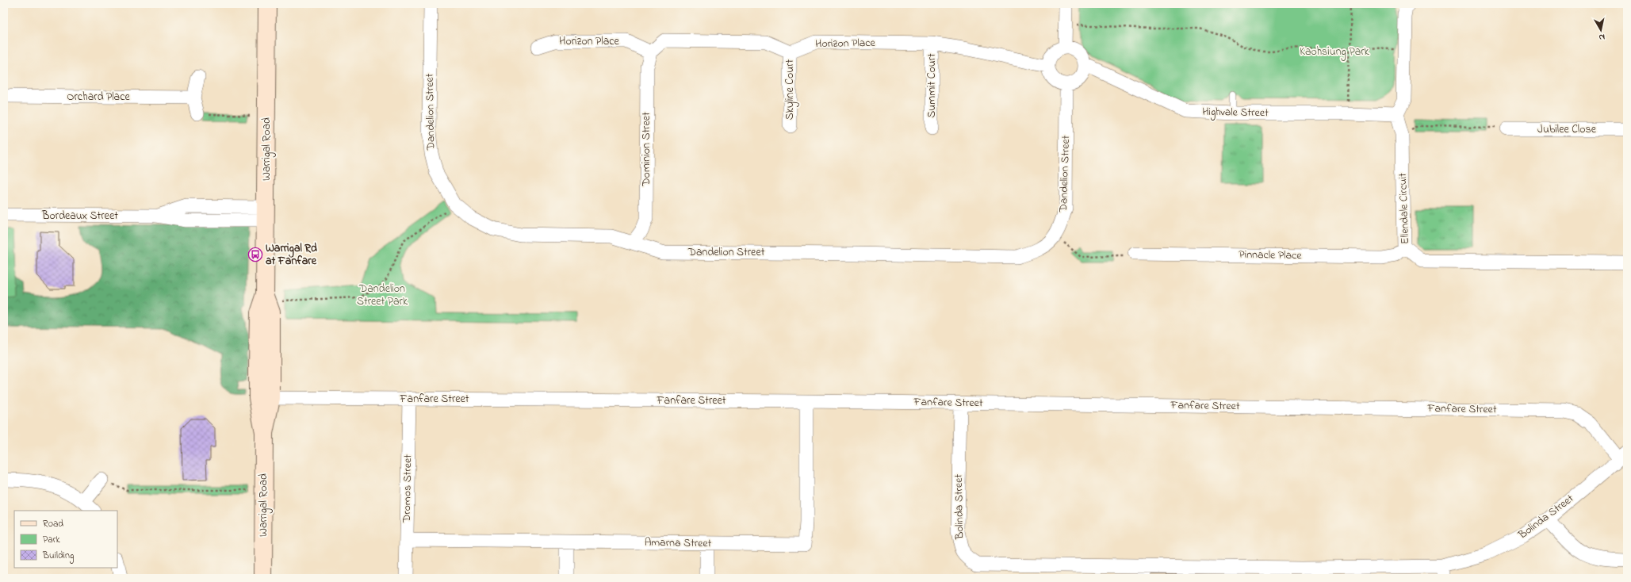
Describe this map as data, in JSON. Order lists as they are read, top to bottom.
{
  "streets": {
    "main road": ["Warrigal Road"],
    "street": [
      "Horizon Place",
      "Summit Court",
      "Skyline Court",
      "Orchard Place",
      "Dandelion Street",
      "Highvale Street",
      "Jubilee Close",
      "Dominion Street",
      "Ellendale Circuit",
      "Bordeaux Street",
      "Pinnacle Place",
      "Fanfare Street",
      "Dromos Street",
      "Bolinda Street",
      "Amarna Street"
    ]
  },
  "crossings": [
    ["Horizon Place", "Summit Court"],
    ["Horizon Place", "Skyline Court"],
    ["Horizon Place", "Dandelion Street"],
    ["Horizon Place", "Highvale Street"],
    ["Horizon Place", "Dominion Street"],
    ["Dandelion Street", "Highvale Street"],
    ["Dandelion Street", "Dominion Street"],
    ["Highvale Street", "Ellendale Circuit"],
    ["Warrigal Road", "Bordeaux Street"],
    ["Warrigal Road", "Fanfare Street"],
    ["Ellendale Circuit", "Pinnacle Place"],
    ["Fanfare Street", "Dromos Street"],
    ["Fanfare Street", "Bolinda Street"],
    ["Fanfare Street", "Amarna Street"],
    ["Dromos Street", "Amarna Street"]
  ],
  "parks": ["Kaohsiung Park", "Dandelion Street Park"],
  "places": {
    "bus stop": ["Warrigal Rd at Fanfare"]
  },
  "legend": ["Road", "Park", "Building"],
  "north": "bottom"
}
